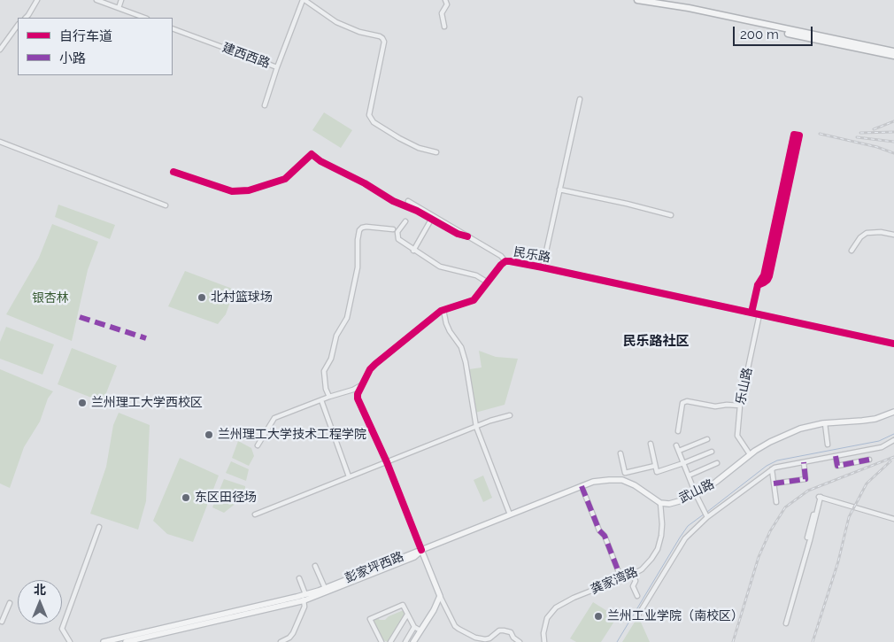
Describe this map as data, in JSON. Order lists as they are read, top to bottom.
{
  "streets": {
    "main road": ["武山路", "彭家坪西路"],
    "street": [
      "建西西路",
      "民乐路",
      "乐山路",
      "龚家湾路"
    ]
  },
  "crossings": [
    ["民乐路", "乐山路"],
    ["民乐路", "彭家坪西路"],
    ["乐山路", "武山路"],
    ["武山路", "龚家湾路"]
  ],
  "districts": ["民乐路社区"],
  "parks": ["银杏林"],
  "places": [
    "北村篮球场",
    "兰州理工大学西校区",
    "兰州理工大学技术工程学院",
    "东区田径场",
    "兰州工业学院（南校区）"
  ],
  "legend": ["自行车道", "小路"],
  "scale_bar": "200 m",
  "north": "top"
}
